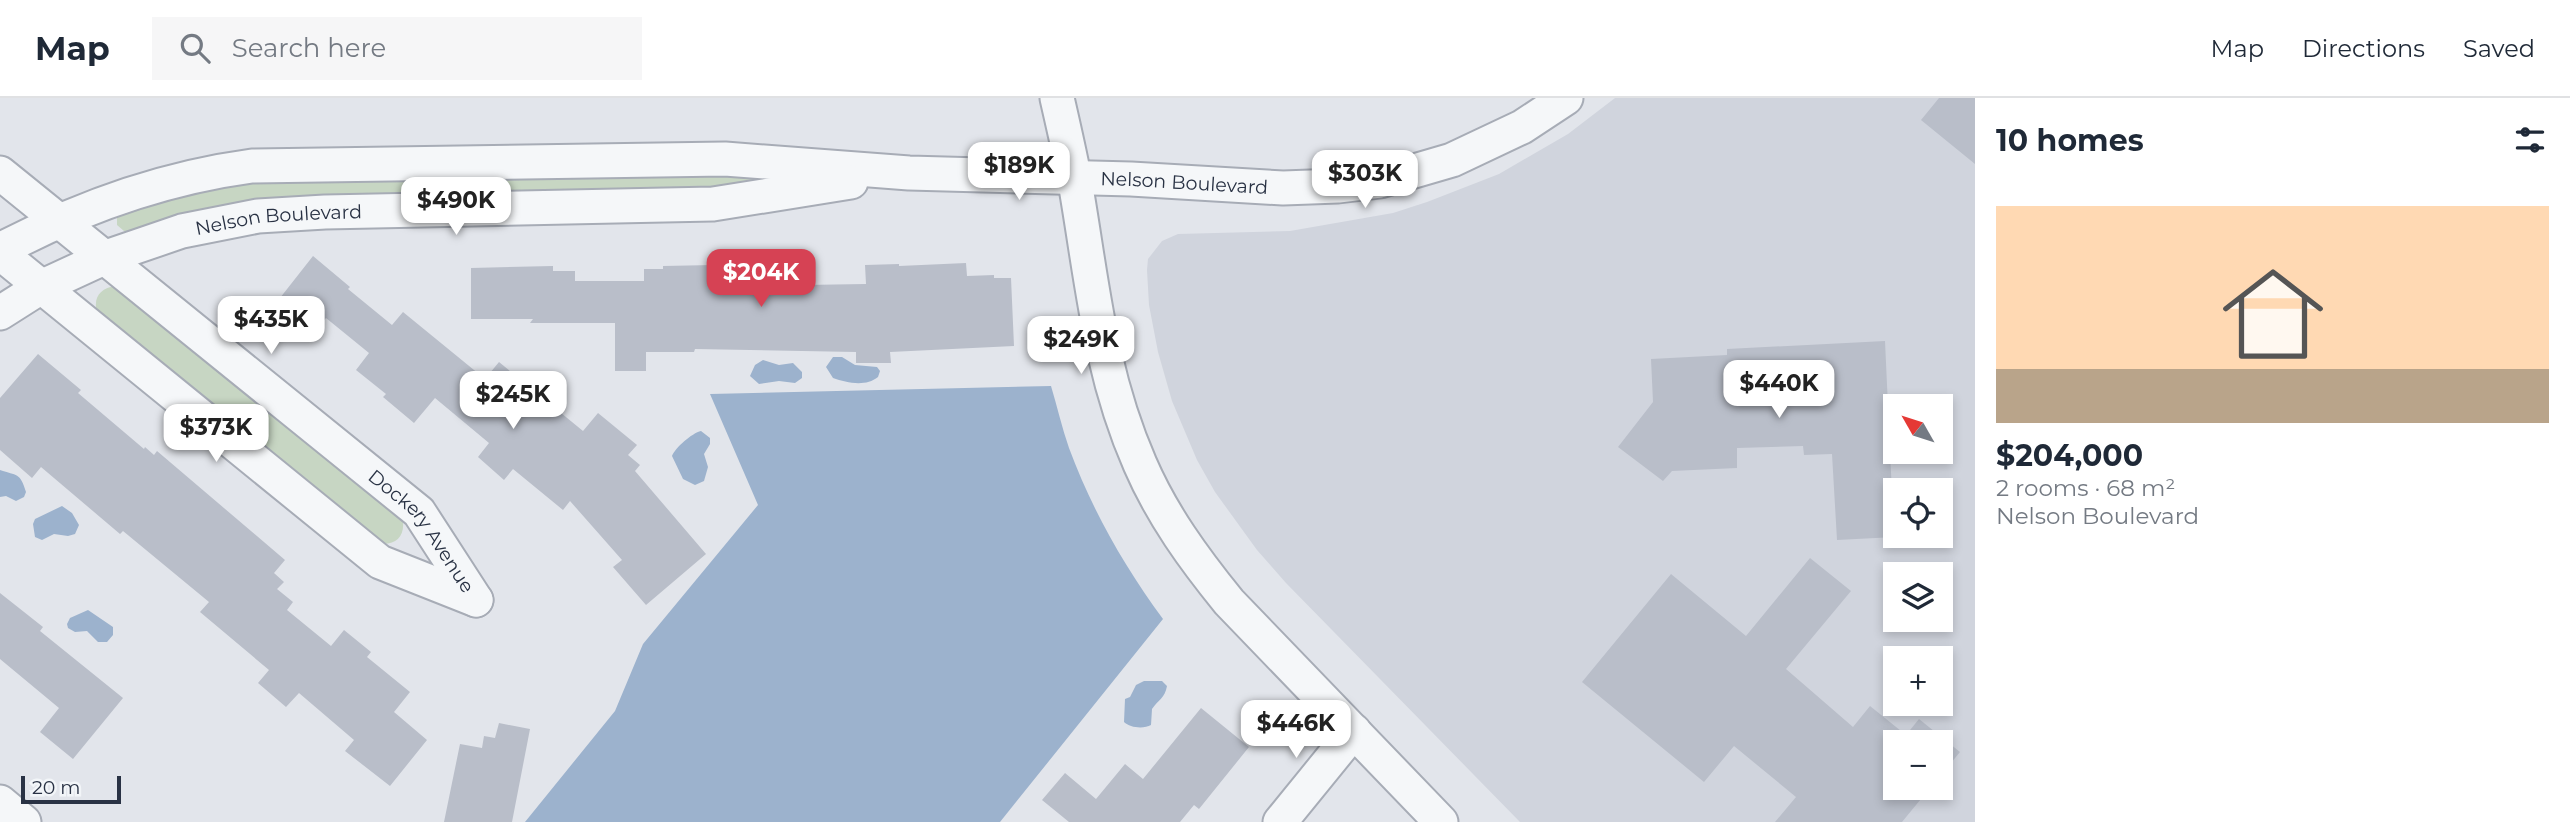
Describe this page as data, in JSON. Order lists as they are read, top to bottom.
{
  "streets": {
    "street": ["Nelson Boulevard", "Dockery Avenue"]
  },
  "crossings": [
    ["Nelson Boulevard", "Dockery Avenue"]
  ],
  "scale_bar": "20 m",
  "north": "top left",
  "page": {
    "header": "Map",
    "search": "Search here",
    "nav": ["Map", "Directions", "Saved"],
    "heading": "10 homes",
    "price": [
      "$189K",
      "$303K",
      "$490K",
      "$204K",
      "$435K",
      "$249K",
      "$440K",
      "$245K",
      "$373K",
      "$446K"
    ],
    "list": [
      {
        "name": "$204,000",
        "note": "2 rooms · 68 m² · Nelson Boulevard"
      }
    ],
    "map_buttons": ["+", "−"],
    "scale": "20 m"
  }
}
